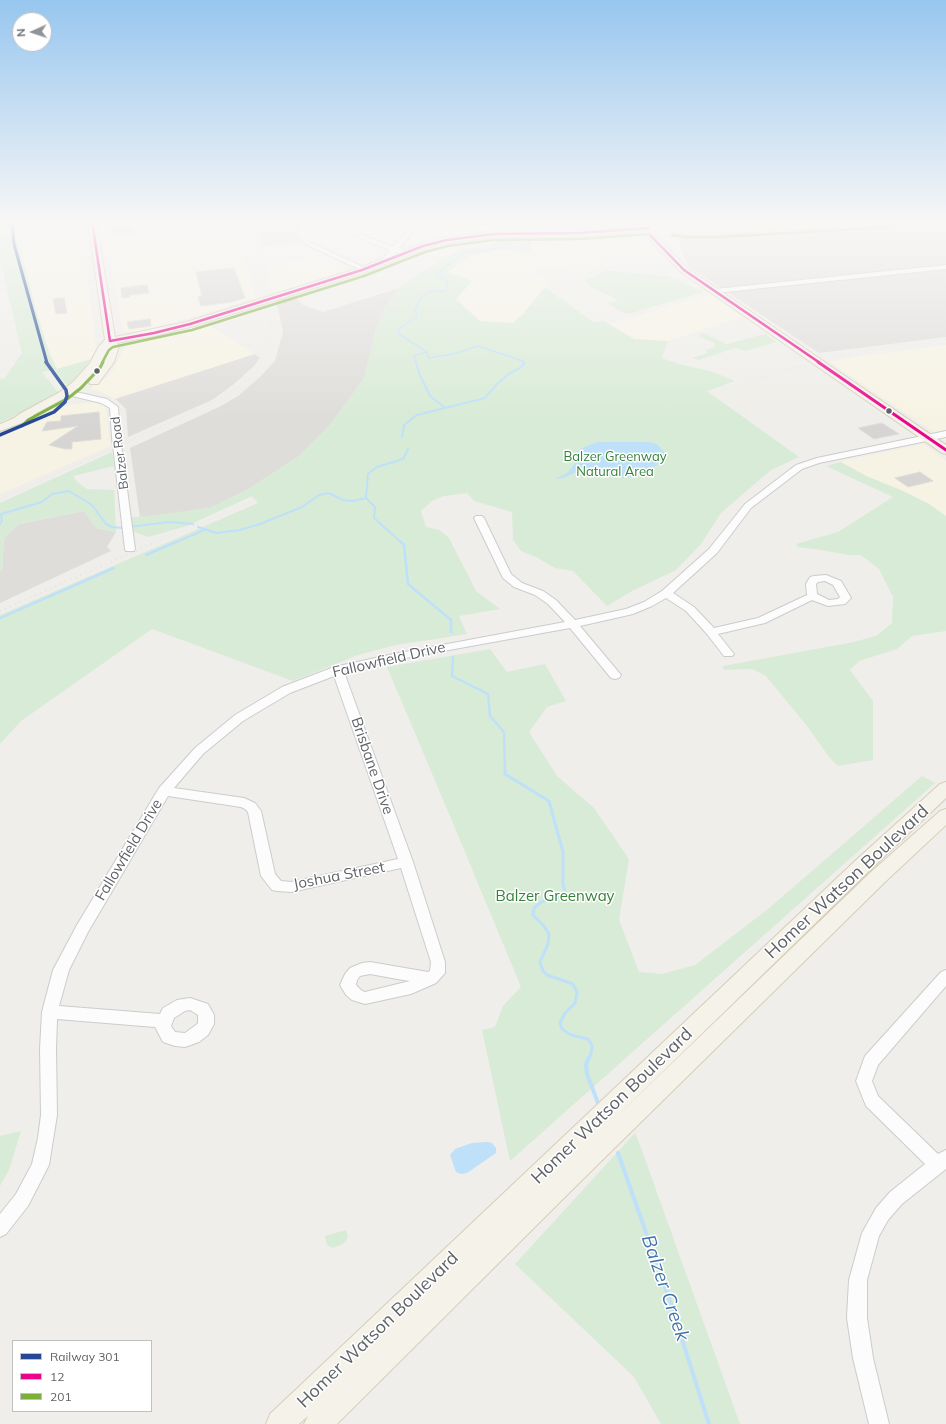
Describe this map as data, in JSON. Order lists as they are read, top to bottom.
{
  "streets": {
    "main road": ["Homer Watson Boulevard"],
    "street": [
      "Balzer Road",
      "Fallowfield Drive",
      "Brisbane Drive",
      "Joshua Street"
    ]
  },
  "crossings": [
    ["Fallowfield Drive", "Brisbane Drive"],
    ["Fallowfield Drive", "Joshua Street"],
    ["Brisbane Drive", "Joshua Street"]
  ],
  "water": ["Balzer Creek"],
  "parks": ["Balzer Greenway Natural Area", "Balzer Greenway"],
  "lines": ["rail line 301", "transit line 12", "transit line 201"],
  "legend": ["Railway 301", "12", "201"],
  "north": "left"
}
